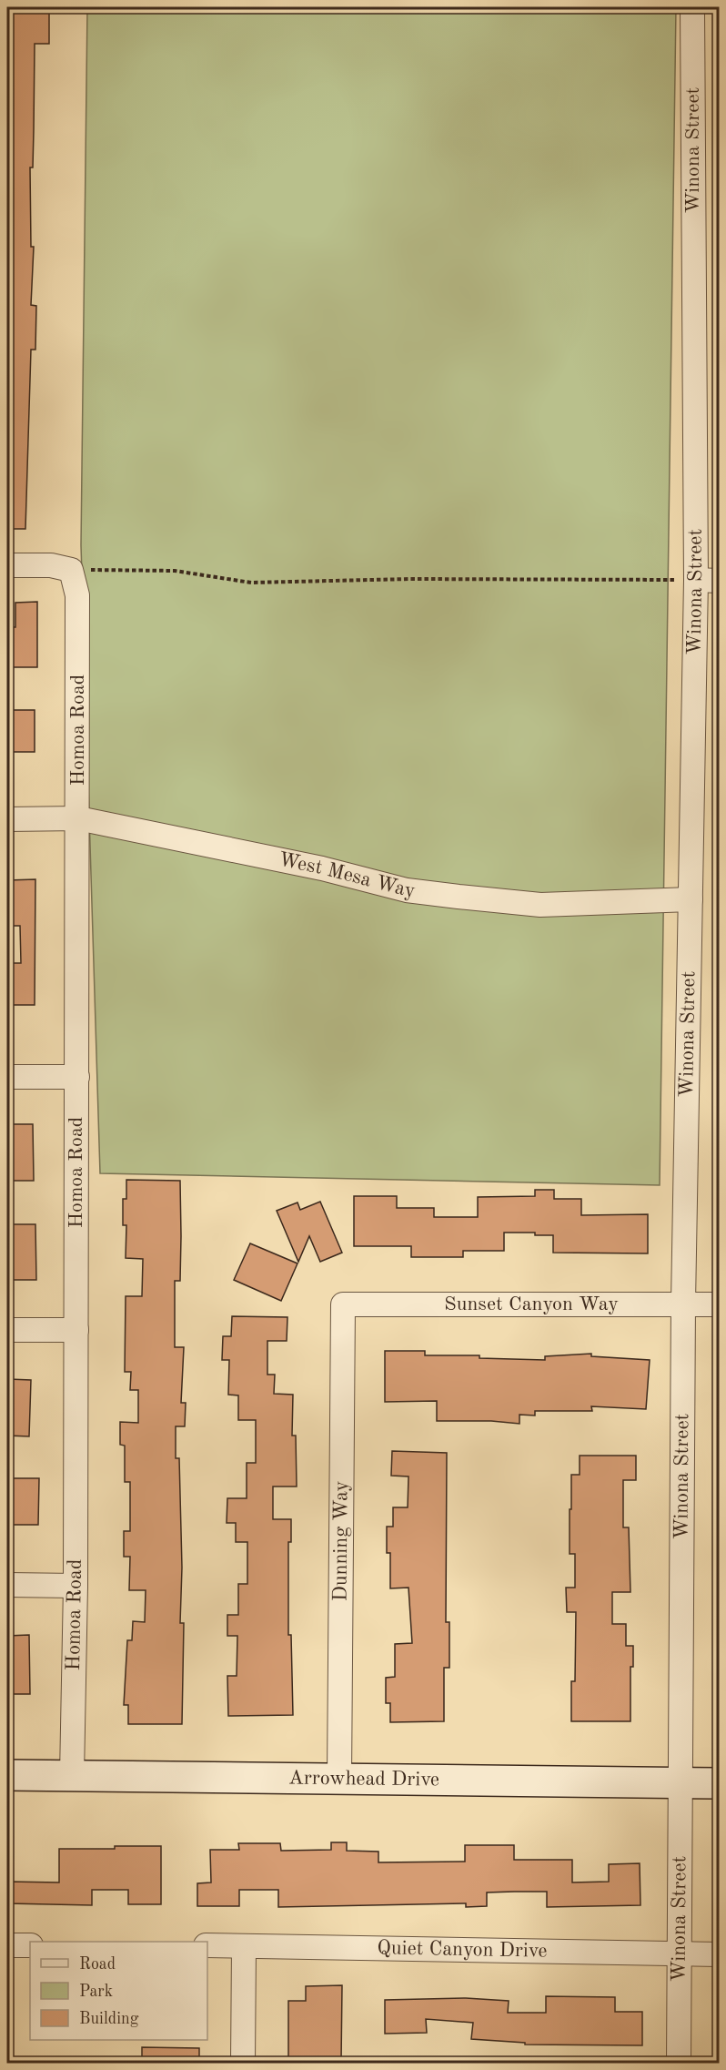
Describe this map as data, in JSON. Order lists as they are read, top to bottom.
{
  "streets": {
    "main road": ["Arrowhead Drive"],
    "street": [
      "Winona Street",
      "Homoa Road",
      "West Mesa Way",
      "Sunset Canyon Way",
      "Dunning Way",
      "Quiet Canyon Drive"
    ]
  },
  "crossings": [
    ["Winona Street", "West Mesa Way"],
    ["Winona Street", "Sunset Canyon Way"],
    ["Winona Street", "Arrowhead Drive"],
    ["Winona Street", "Quiet Canyon Drive"],
    ["Homoa Road", "West Mesa Way"],
    ["Homoa Road", "Arrowhead Drive"],
    ["Sunset Canyon Way", "Dunning Way"],
    ["Dunning Way", "Arrowhead Drive"]
  ],
  "legend": ["Road", "Park", "Building"]
}
